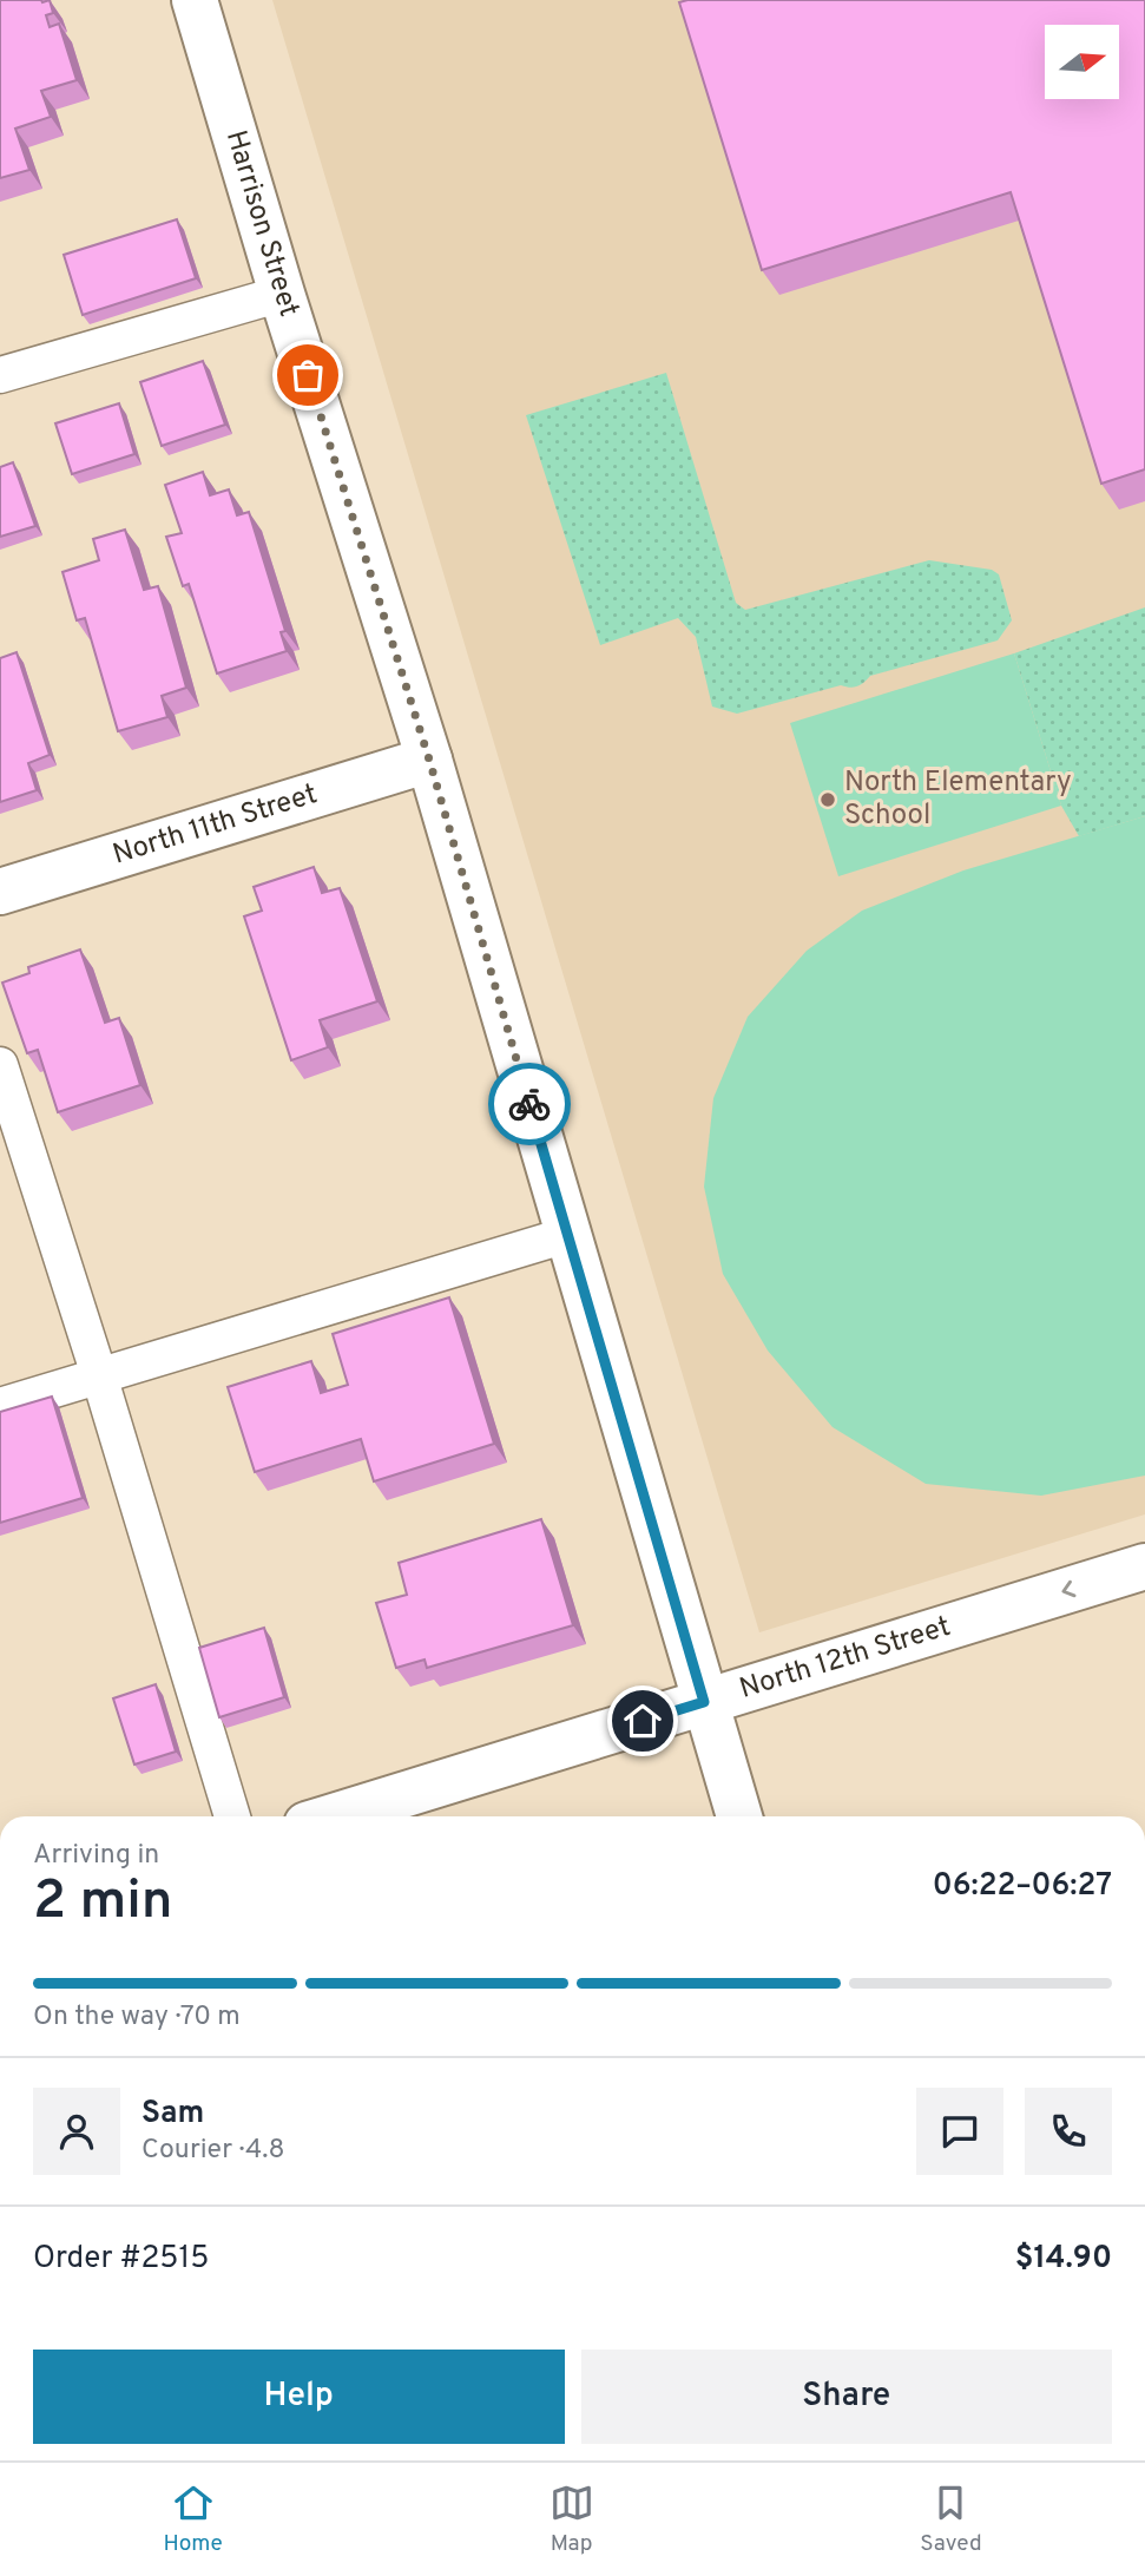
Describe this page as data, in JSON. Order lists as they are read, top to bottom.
{
  "streets": {
    "street": ["Harrison Street", "North 11th Street", "North 12th Street"]
  },
  "crossings": [
    ["Harrison Street", "North 11th Street"],
    ["Harrison Street", "North 12th Street"]
  ],
  "one_way": ["North 12th Street"],
  "places": ["North Elementary School"],
  "north": "right",
  "page": {
    "heading": ["2 min", "Arriving in", "06:22–06:27"],
    "panel": [
      "Sam",
      "Courier · 4.8",
      "Order #2515",
      "$14.90"
    ],
    "bar": "On the way · 70 m",
    "buttons": ["Help", "Share"],
    "tabs": ["Home", "Map", "Saved"]
  }
}
